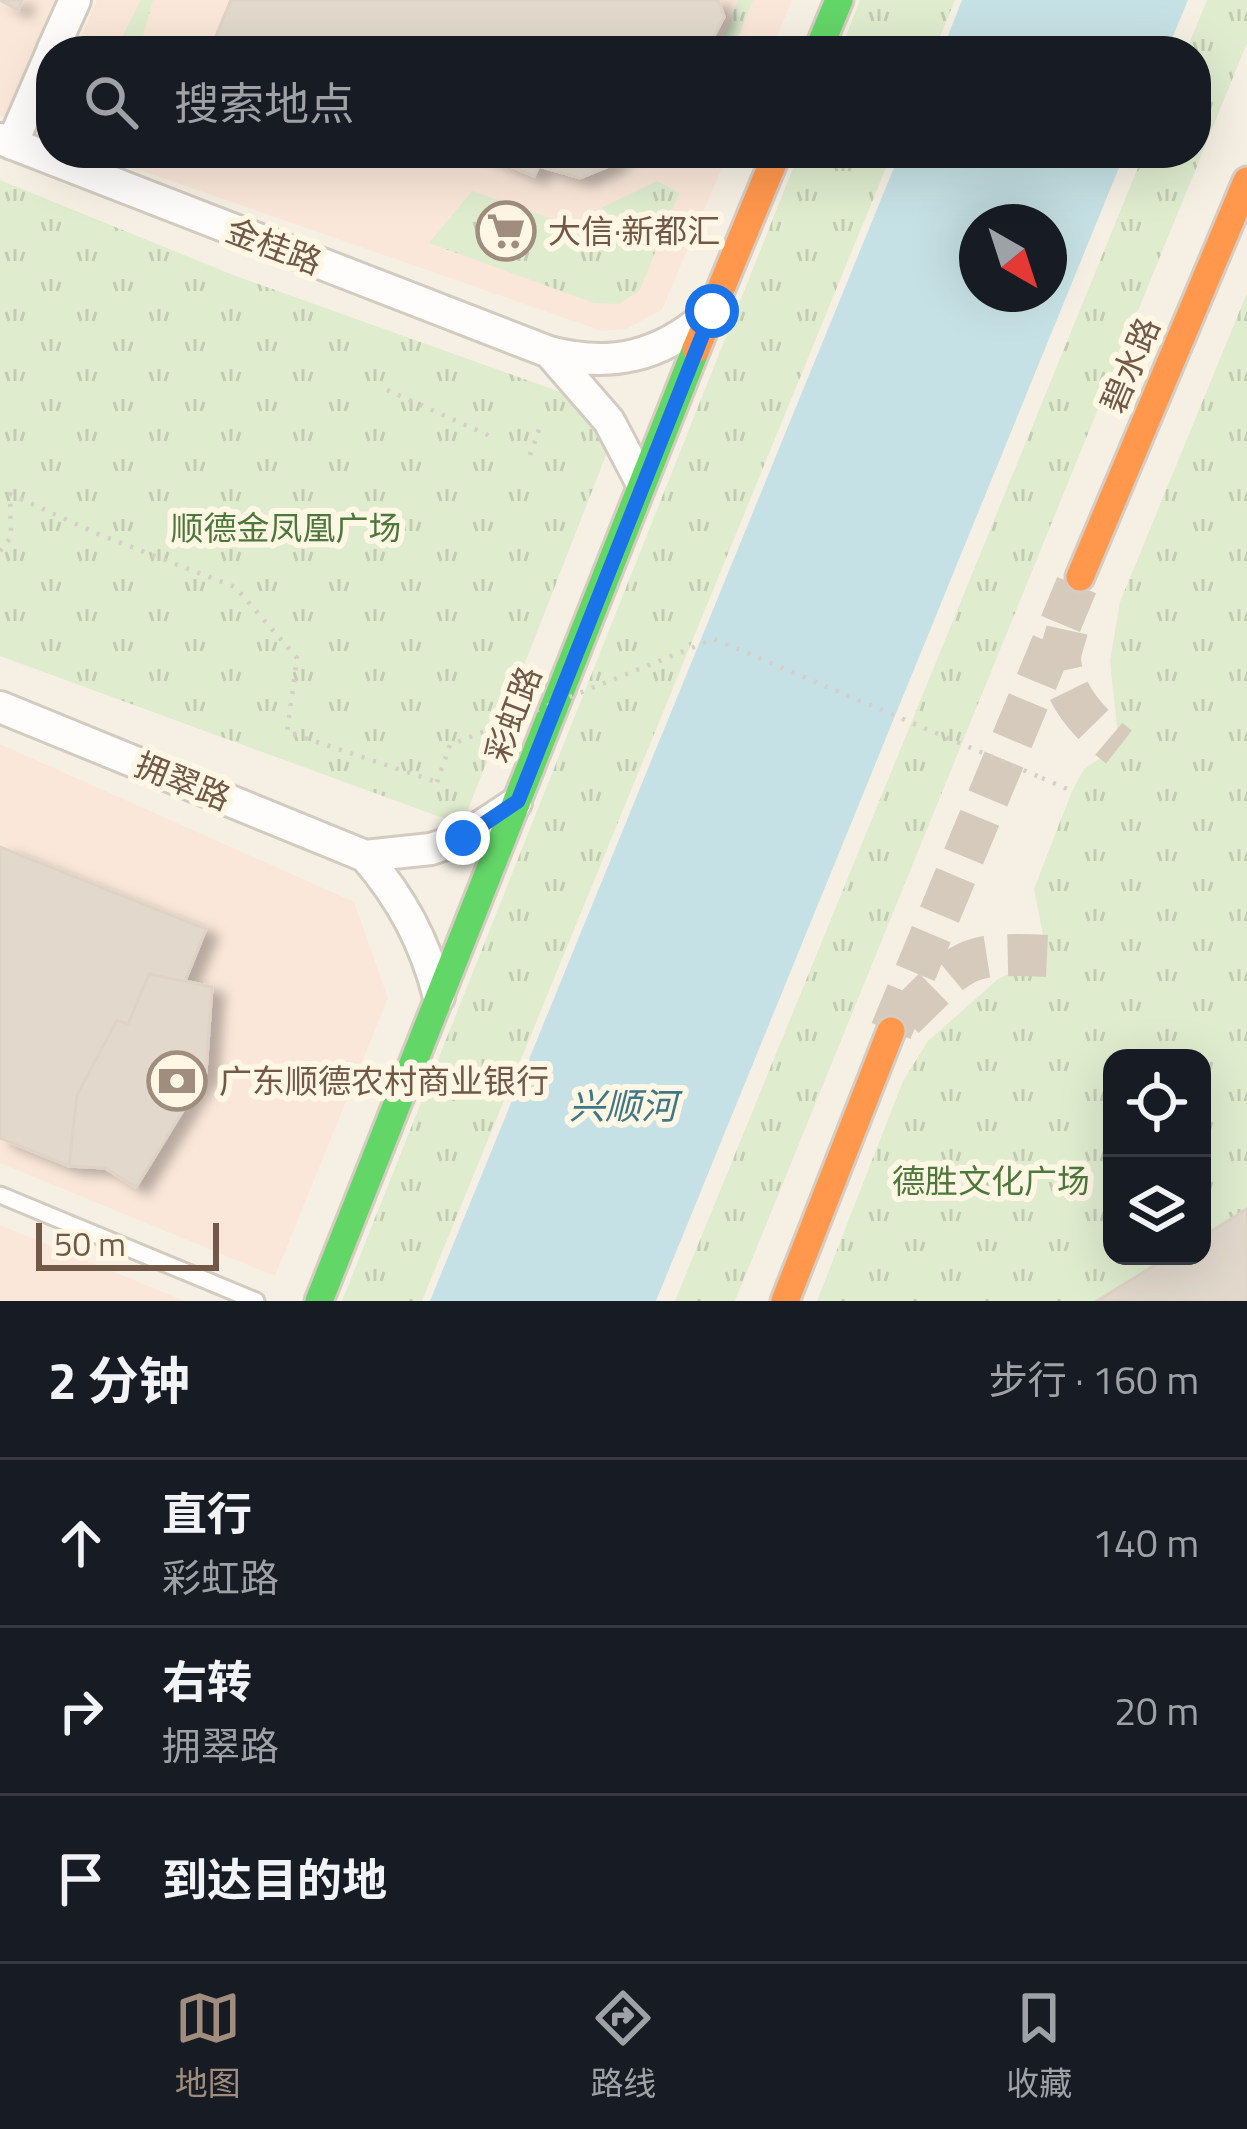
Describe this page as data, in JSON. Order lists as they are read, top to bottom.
{
  "streets": {
    "main road": ["碧水路", "彩虹路"],
    "street": ["金桂路", "拥翠路"]
  },
  "crossings": [
    ["金桂路", "彩虹路"],
    ["彩虹路", "拥翠路"]
  ],
  "water": ["兴顺河"],
  "parks": ["顺德金凤凰广场", "德胜文化广场"],
  "places": {
    "supermarket": ["大信·新都汇"],
    "bank": ["广东顺德农村商业银行"]
  },
  "scale_bar": "50 m",
  "north": "bottom right",
  "page": {
    "search": "搜索地点",
    "scale": "50 m",
    "heading": ["2 分钟", "步行 · 160 m"],
    "list": [
      ["直行", "彩虹路", "140 m"],
      ["右转", "拥翠路", "20 m"],
      "到达目的地"
    ],
    "nav": ["地图", "路线", "收藏"]
  }
}
